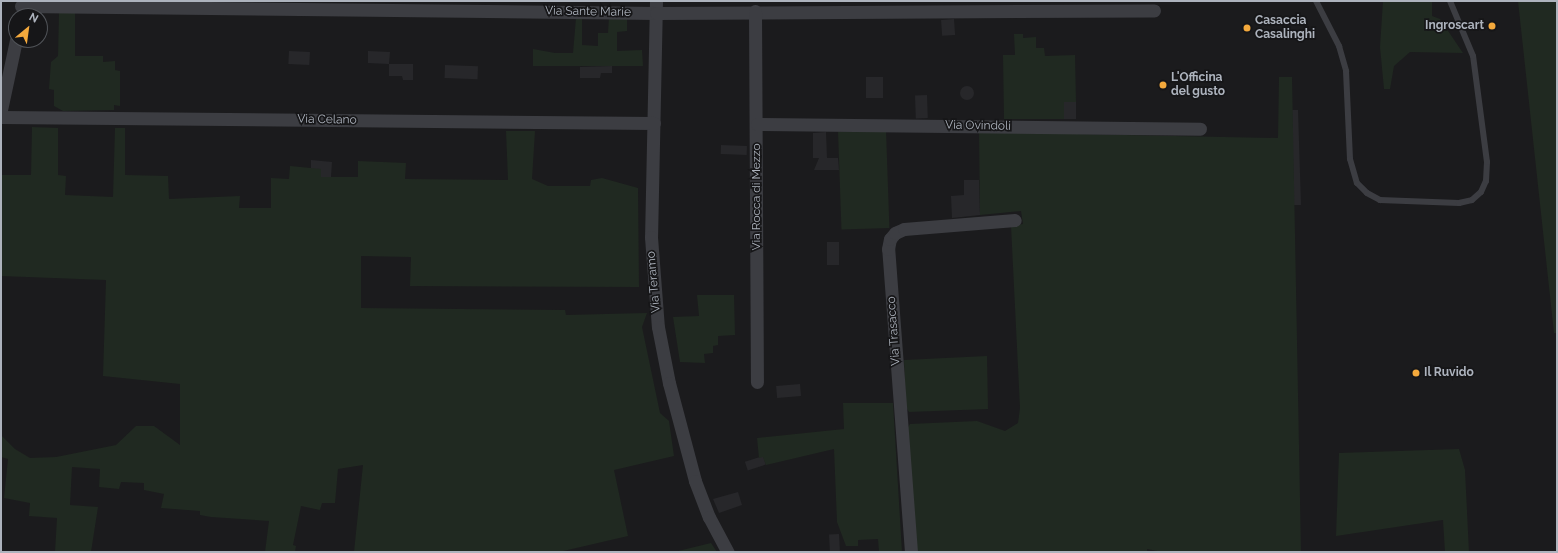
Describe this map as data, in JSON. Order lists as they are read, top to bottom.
{
  "streets": {
    "street": [
      "Via Sante Marie",
      "Via Celano",
      "Via Ovindoli",
      "Via Rocca di Mezzo",
      "Via Teramo",
      "Via Trasacco"
    ]
  },
  "crossings": [
    ["Via Sante Marie", "Via Rocca di Mezzo"],
    ["Via Sante Marie", "Via Teramo"],
    ["Via Celano", "Via Teramo"],
    ["Via Ovindoli", "Via Rocca di Mezzo"]
  ],
  "places": [
    "Ingroscart",
    "Casaccia Casalinghi",
    "L'Officina del gusto",
    "Il Ruvido"
  ],
  "north": "top right"
}
